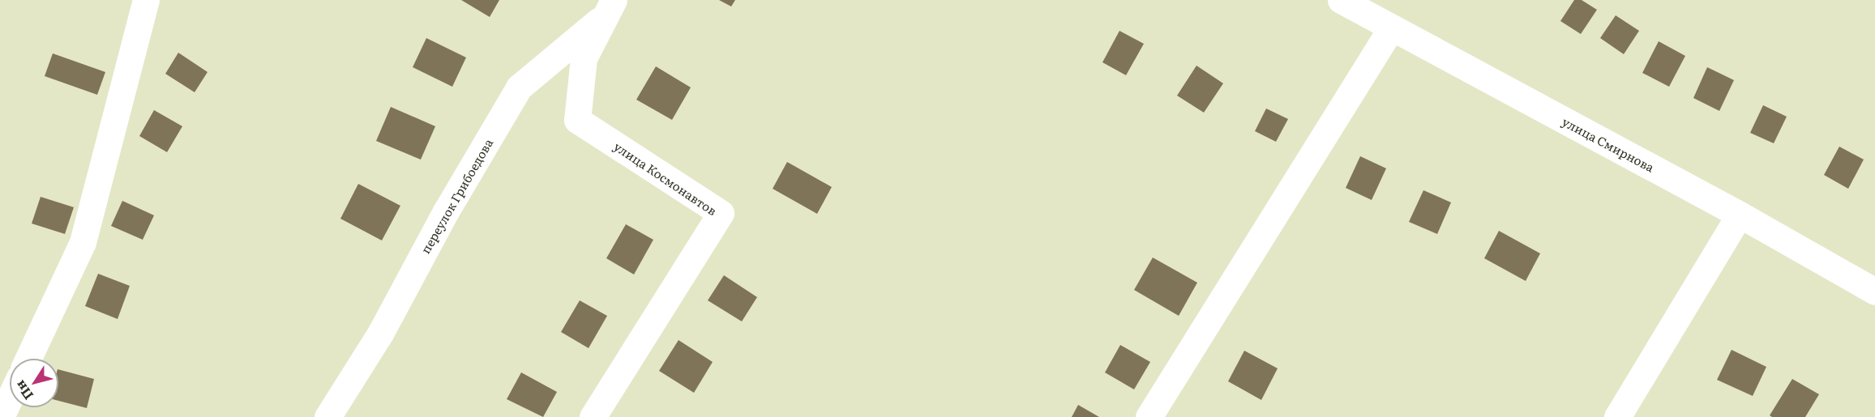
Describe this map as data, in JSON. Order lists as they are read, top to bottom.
{
  "streets": {
    "street": ["улица Смирнова", "улица Космонавтов", "переулок Грибоедова"]
  },
  "crossings": [
    ["улица Космонавтов", "переулок Грибоедова"]
  ],
  "north": "bottom left"
}
